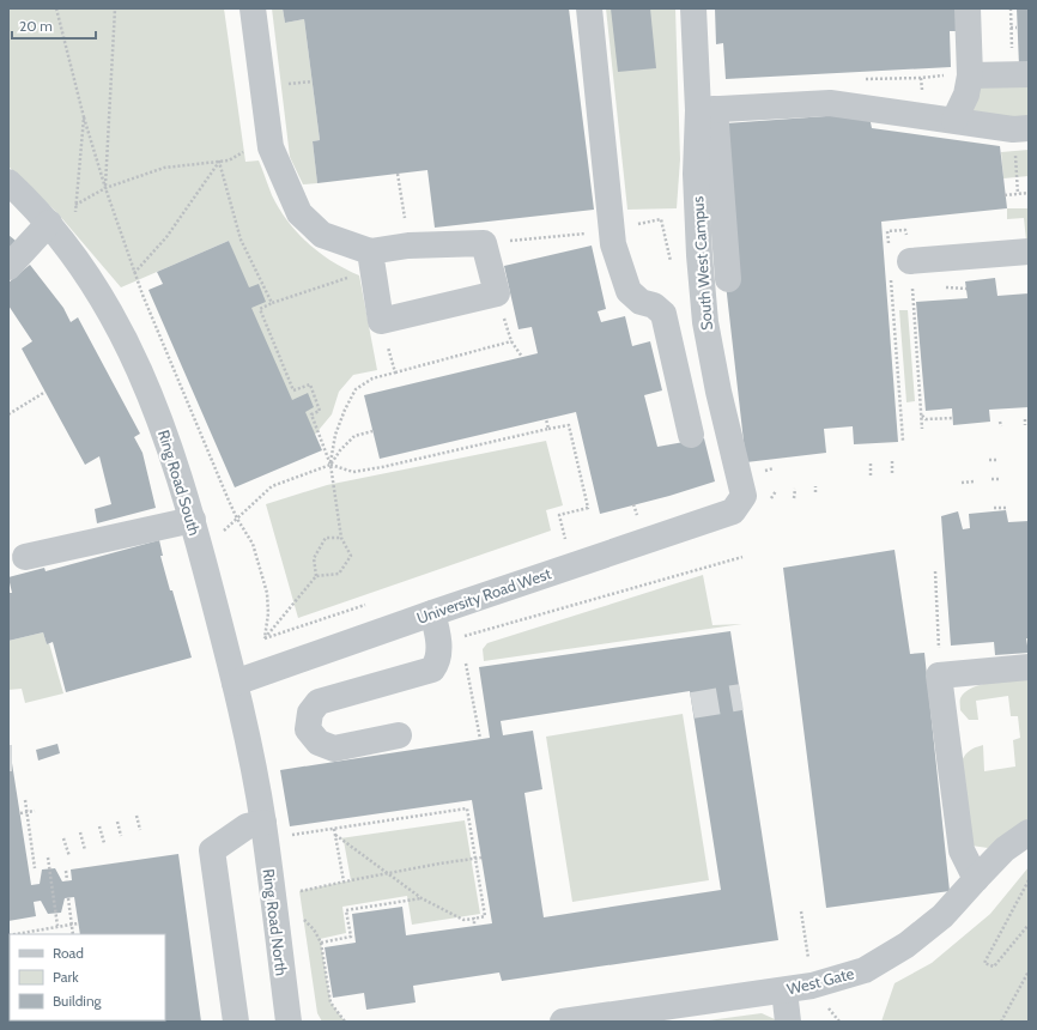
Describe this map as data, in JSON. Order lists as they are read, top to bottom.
{
  "streets": {
    "lane": [
      "South West Campus",
      "Ring Road South",
      "University Road West",
      "Ring Road North",
      "West Gate"
    ]
  },
  "crossings": [
    ["South West Campus", "University Road West"],
    ["Ring Road South", "University Road West"],
    ["Ring Road South", "Ring Road North"]
  ],
  "legend": ["Road", "Park", "Building"],
  "scale_bar": "20 m"
}
